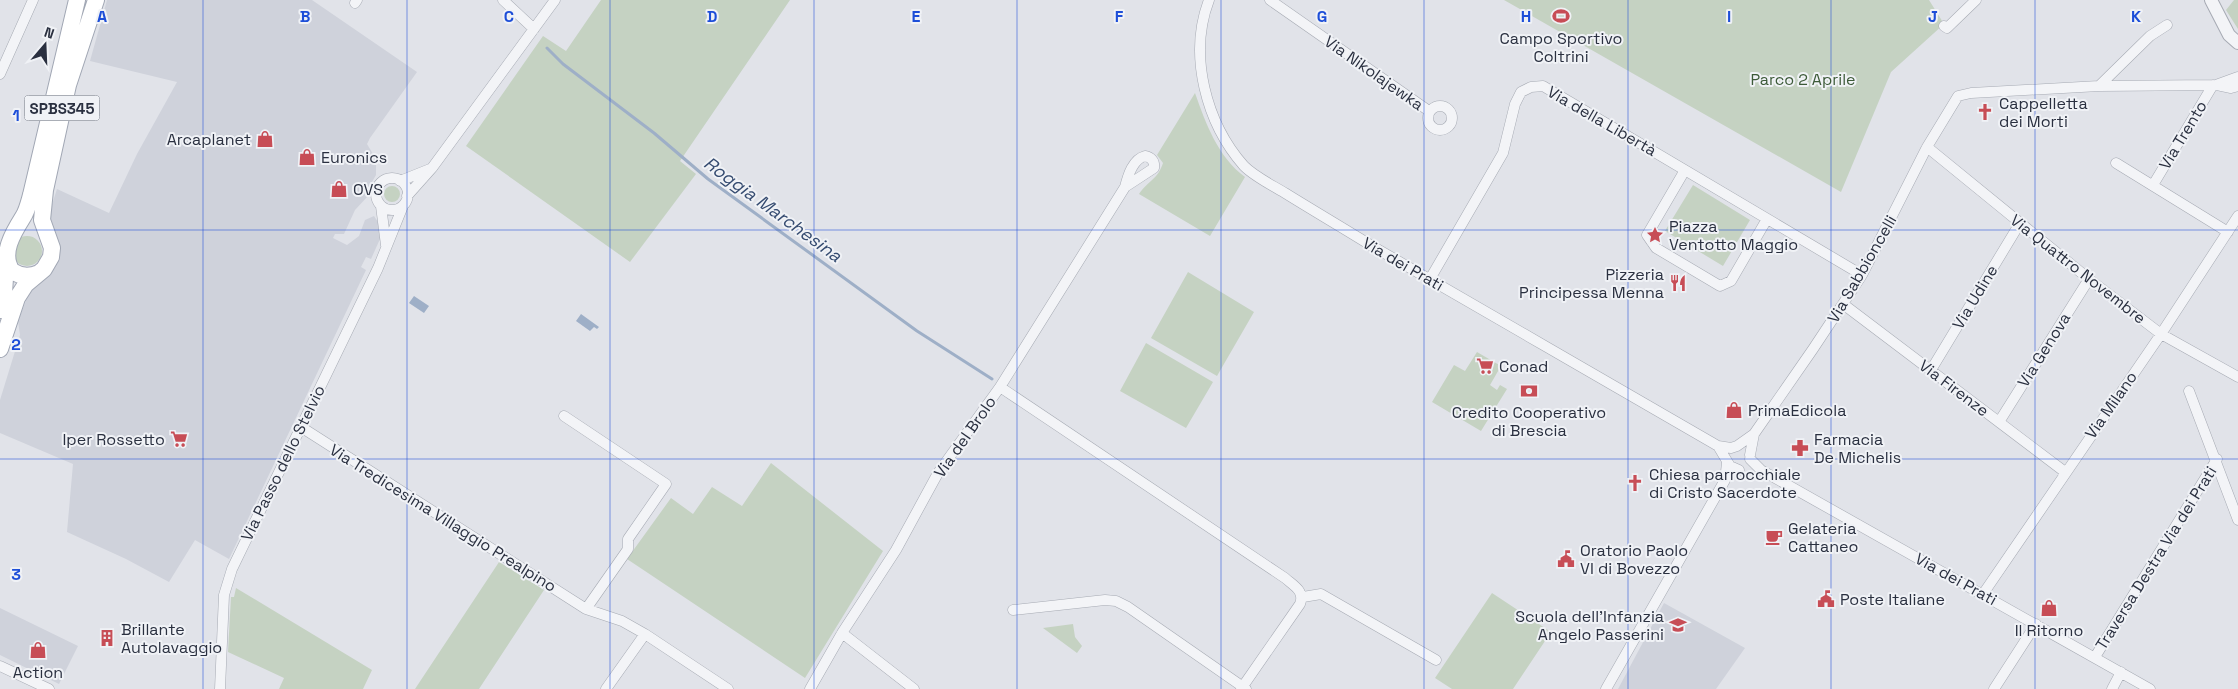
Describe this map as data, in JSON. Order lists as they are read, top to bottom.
{
  "streets": {
    "main road": ["SPBS345"],
    "street": [
      "Via Nikolajewka",
      "Via della Libertà",
      "Via Trento",
      "Via dei Prati",
      "Via Sabbioncelli",
      "Via Quattro Novembre",
      "Via Udine",
      "Via Genova",
      "Via Firenze",
      "Via Milano",
      "Via del Brolo",
      "Via Passo dello Stelvio",
      "Via Tredicesima Villaggio Prealpino",
      "Traversa Destra Via dei Prati"
    ]
  },
  "crossings": [
    ["Via della Libertà", "Via dei Prati"],
    ["Via della Libertà", "Via Sabbioncelli"],
    ["Via Trento", "Via Milano"],
    ["Via dei Prati", "Via Sabbioncelli"],
    ["Via dei Prati", "Via Milano"],
    ["Via dei Prati", "Traversa Destra Via dei Prati"],
    ["Via Sabbioncelli", "Via Quattro Novembre"],
    ["Via Sabbioncelli", "Via Firenze"],
    ["Via Quattro Novembre", "Via Udine"],
    ["Via Quattro Novembre", "Via Genova"],
    ["Via Quattro Novembre", "Via Milano"],
    ["Via Udine", "Via Firenze"],
    ["Via Genova", "Via Firenze"],
    ["Via Firenze", "Via Milano"],
    ["Via Passo dello Stelvio", "Via Tredicesima Villaggio Prealpino"]
  ],
  "water": ["Roggia Marchesina"],
  "parks": ["Parco 2 Aprile"],
  "places": {
    "sports": ["Campo Sportivo Coltrini"],
    "church": ["Cappelletta dei Morti", "Chiesa parrocchiale di Cristo Sacerdote"],
    "shop": [
      "Arcaplanet",
      "Euronics",
      "OVS",
      "PrimaEdicola",
      "Il Ritorno",
      "Action"
    ],
    "place": ["Piazza Ventotto Maggio"],
    "restaurant": ["Pizzeria Principessa Menna"],
    "supermarket": ["Conad", "Iper Rossetto"],
    "bank": ["Credito Cooperativo di Brescia"],
    "pharmacy": ["Farmacia De Michelis"],
    "cafe": ["Gelateria Cattaneo"],
    "public building": ["Oratorio Paolo VI di Bovezzo", "Poste Italiane"],
    "school or university": ["Scuola dell'Infanzia Angelo Passerini"],
    "building": ["Brillante Autolavaggio"]
  },
  "north": "top",
  "grid": {
    "columns": [
      "A",
      "B",
      "C",
      "D",
      "E",
      "F",
      "G",
      "H",
      "I",
      "J",
      "K"
    ],
    "rows": ["1", "2", "3"]
  }
}
